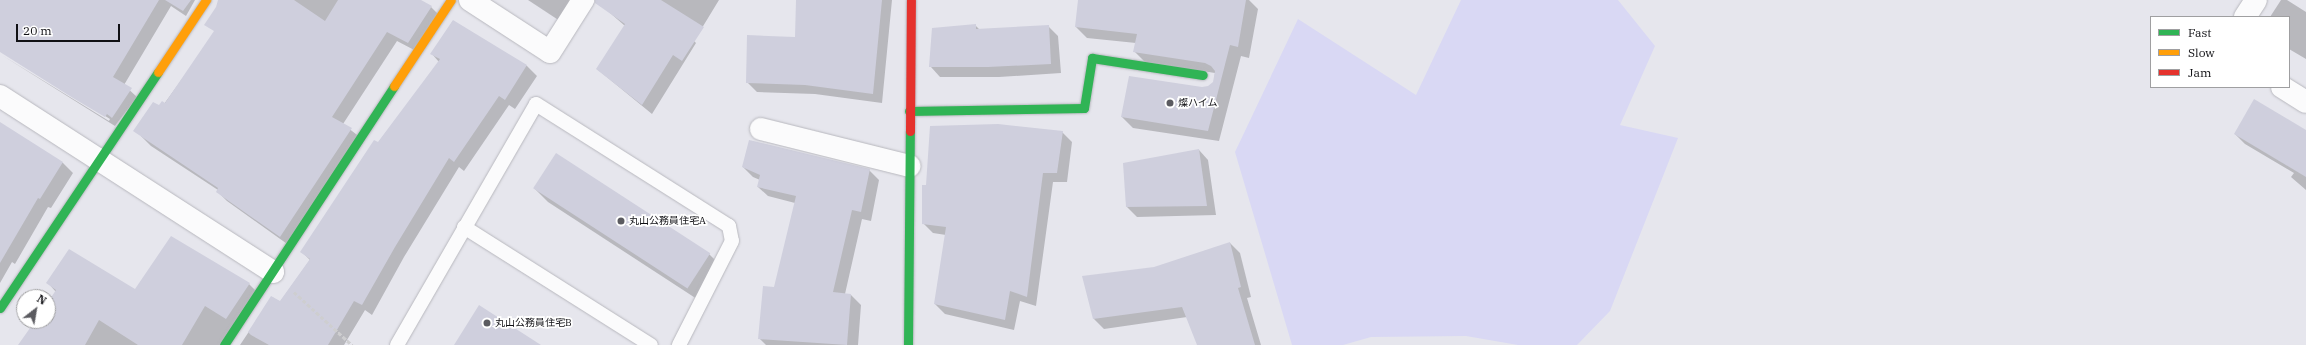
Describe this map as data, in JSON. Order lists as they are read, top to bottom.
{
  "places": ["燦ハイム", "丸山公務員住宅A", "丸山公務員住宅B"],
  "legend": ["Fast", "Slow", "Jam"],
  "scale_bar": "20 m",
  "north": "top right"
}
